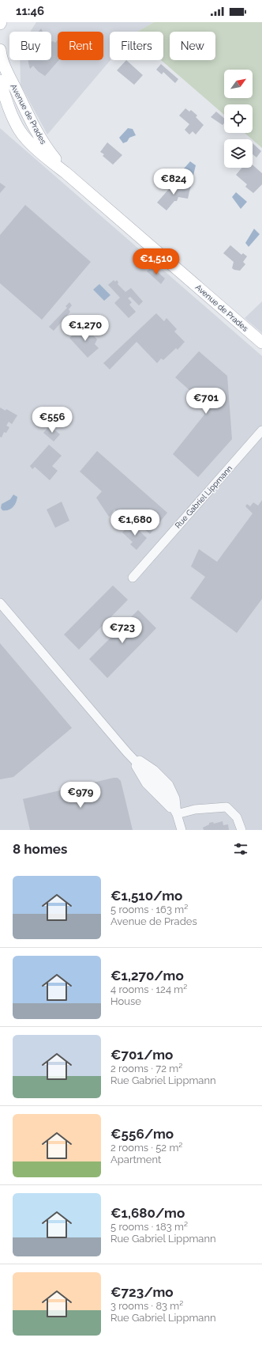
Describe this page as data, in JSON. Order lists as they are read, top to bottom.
{
  "streets": {
    "main road": ["Avenue de Prades"],
    "street": ["Rue Gabriel Lippmann"]
  },
  "north": "top right",
  "page": {
    "status": "11:46",
    "chip": [
      "Buy",
      "Rent",
      "Filters",
      "New"
    ],
    "price": [
      "€824",
      "€1,510",
      "€1,270",
      "€701",
      "€556",
      "€1,680",
      "€723",
      "€979"
    ],
    "heading": "8 homes",
    "list": [
      {
        "name": "€1,510/mo",
        "note": "5 rooms · 163 m² · Avenue de Prades"
      },
      {
        "name": "€1,270/mo",
        "note": "4 rooms · 124 m² · House"
      },
      {
        "name": "€701/mo",
        "note": "2 rooms · 72 m² · Rue Gabriel Lippmann"
      },
      {
        "name": "€556/mo",
        "note": "2 rooms · 52 m² · Apartment"
      },
      {
        "name": "€1,680/mo",
        "note": "5 rooms · 183 m² · Rue Gabriel Lippmann"
      },
      {
        "name": "€723/mo",
        "note": "3 rooms · 83 m² · Rue Gabriel Lippmann"
      }
    ]
  }
}
